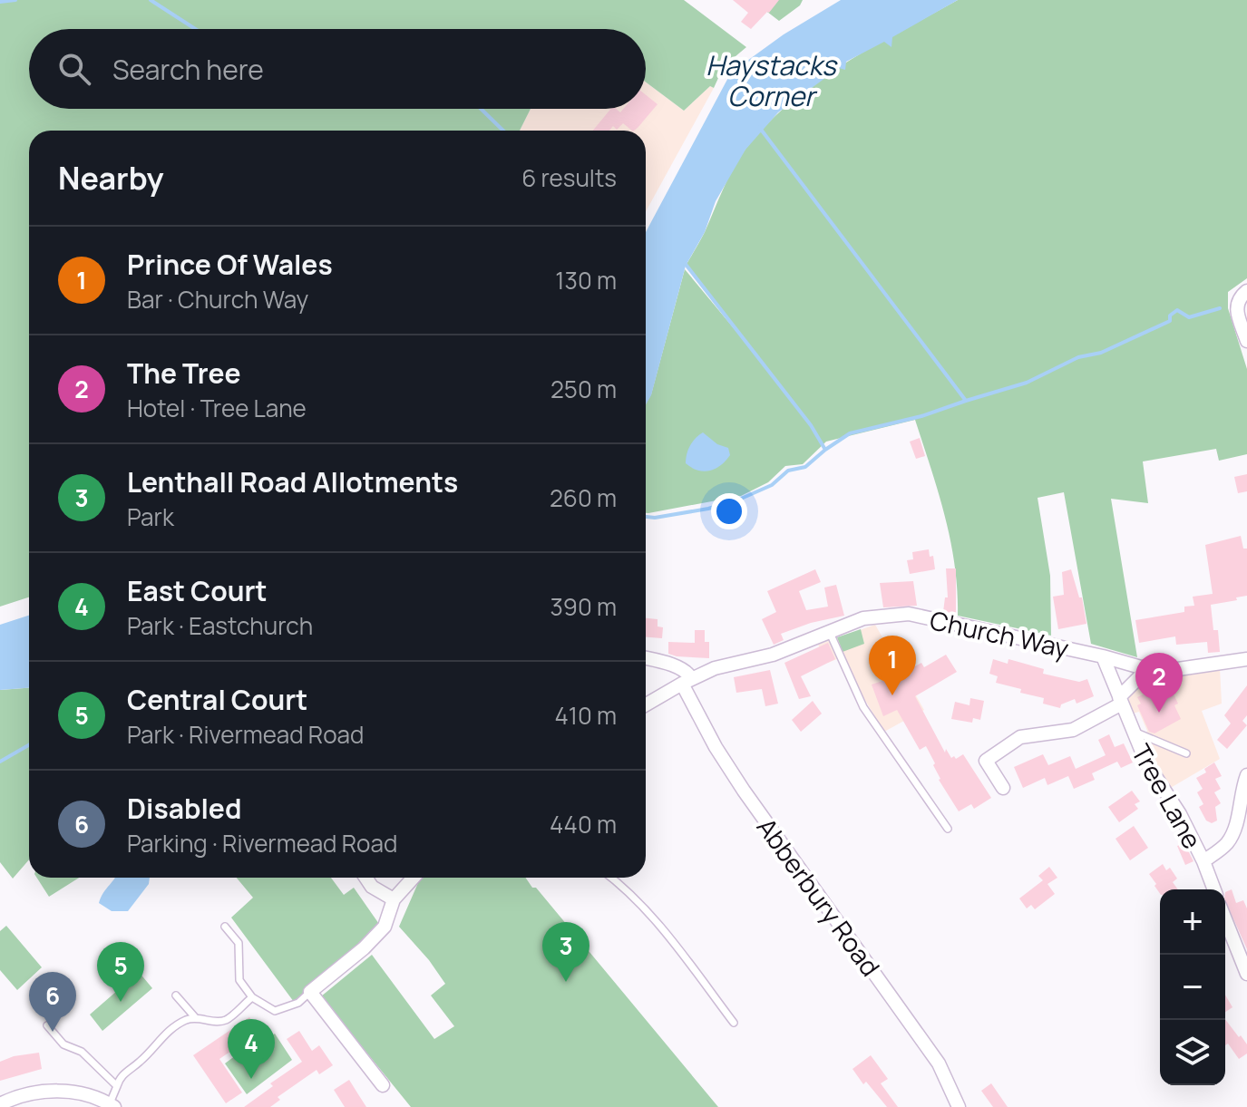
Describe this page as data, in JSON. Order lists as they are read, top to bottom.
{
  "streets": {
    "street": ["Church Way", "Tree Lane", "Abberbury Road"]
  },
  "crossings": [
    ["Church Way", "Tree Lane"],
    ["Church Way", "Abberbury Road"]
  ],
  "water": ["Haystacks Corner"],
  "page": {
    "search": "Search here",
    "heading": ["Nearby", "6 results"],
    "list": [
      {
        "mark": "1",
        "name": "Prince Of Wales",
        "note": "Bar · Church Way",
        "value": "130 m"
      },
      {
        "mark": "2",
        "name": "The Tree",
        "note": "Hotel · Tree Lane",
        "value": "250 m"
      },
      {
        "mark": "3",
        "name": "Lenthall Road Allotments",
        "note": "Park",
        "value": "260 m"
      },
      {
        "mark": "4",
        "name": "East Court",
        "note": "Park · Eastchurch",
        "value": "390 m"
      },
      {
        "mark": "5",
        "name": "Central Court",
        "note": "Park · Rivermead Road",
        "value": "410 m"
      },
      {
        "mark": "6",
        "name": "Disabled",
        "note": "Parking · Rivermead Road",
        "value": "440 m"
      }
    ],
    "pins": [
      "1",
      "2",
      "3",
      "5",
      "6",
      "4"
    ],
    "map_buttons": ["+", "−"]
  }
}
